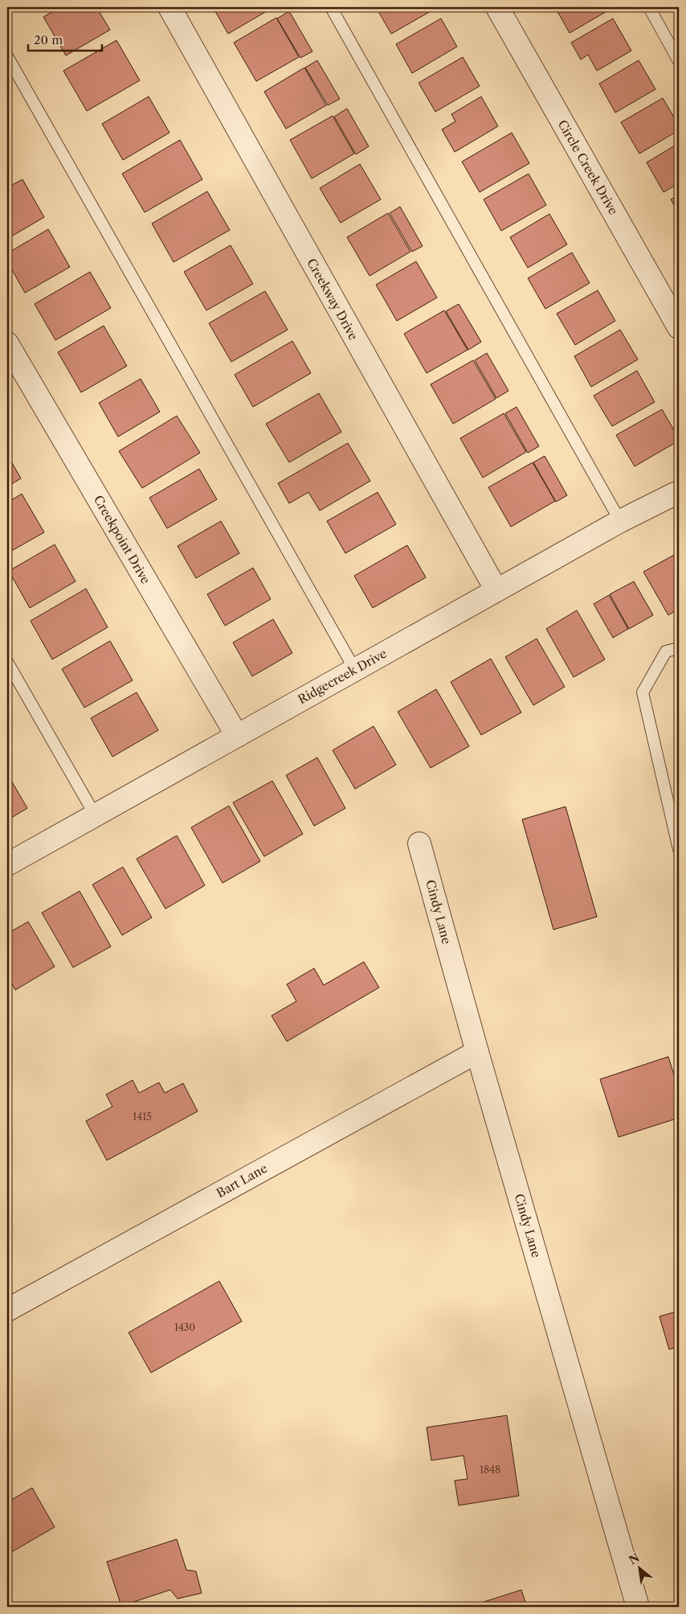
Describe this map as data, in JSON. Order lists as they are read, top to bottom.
{
  "streets": {
    "street": [
      "Circle Creek Drive",
      "Creekway Drive",
      "Creekpoint Drive",
      "Ridgecreek Drive",
      "Cindy Lane",
      "Bart Lane"
    ]
  },
  "crossings": [
    ["Creekway Drive", "Ridgecreek Drive"],
    ["Creekpoint Drive", "Ridgecreek Drive"],
    ["Cindy Lane", "Bart Lane"]
  ],
  "house_numbers": ["1415", "1430", "1848"],
  "scale_bar": "20 m",
  "north": "top left"
}
